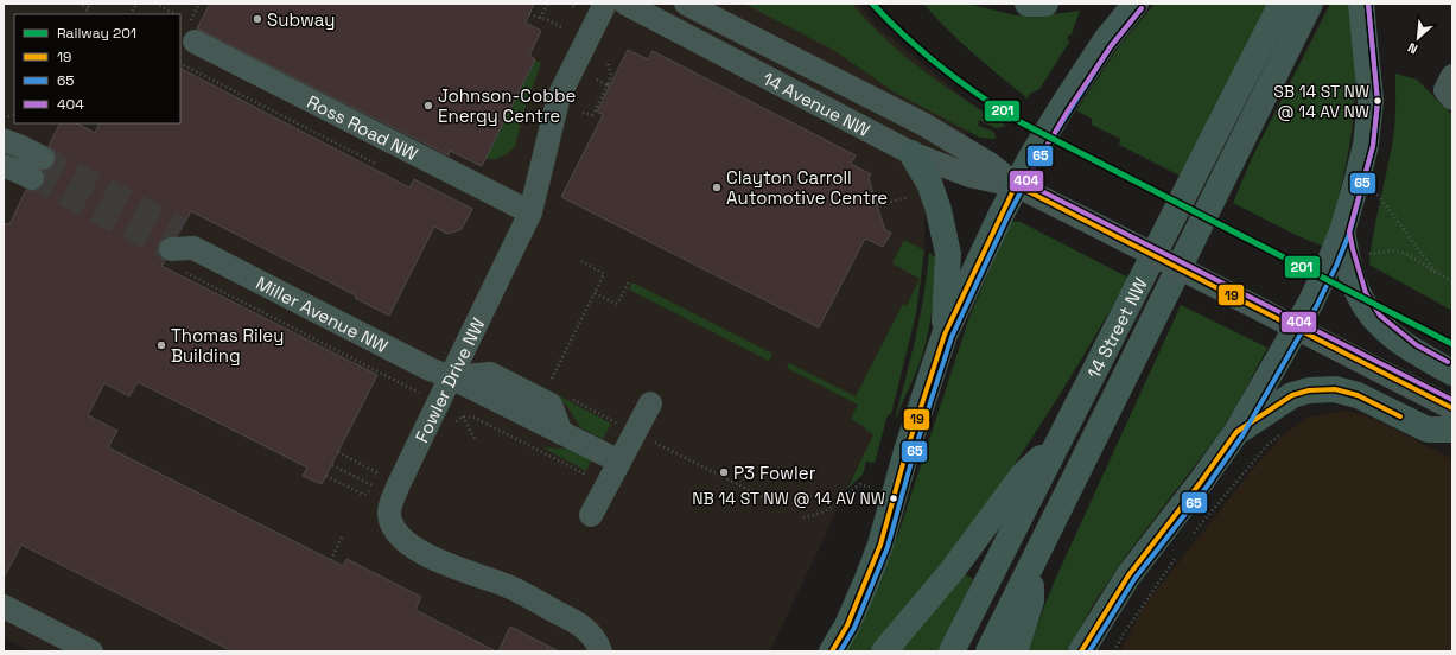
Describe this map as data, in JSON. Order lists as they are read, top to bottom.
{
  "streets": {
    "main road": ["14 Street NW"],
    "street": [
      "14 Avenue NW",
      "Ross Road NW",
      "Miller Avenue NW",
      "Fowler Drive NW"
    ]
  },
  "crossings": [
    ["Ross Road NW", "Fowler Drive NW"],
    ["Miller Avenue NW", "Fowler Drive NW"]
  ],
  "places": [
    "Subway",
    "SB 14 ST NW @ 14 AV NW",
    "Johnson-Cobbe Energy Centre",
    "Clayton Carroll Automotive Centre",
    "Thomas Riley Building",
    "P3 Fowler",
    "NB 14 ST NW @ 14 AV NW"
  ],
  "lines": [
    "rail line 201",
    "transit line 65",
    "transit line 404",
    "transit line 19"
  ],
  "legend": [
    "Railway 201",
    "19",
    "65",
    "404"
  ],
  "north": "bottom left"
}
